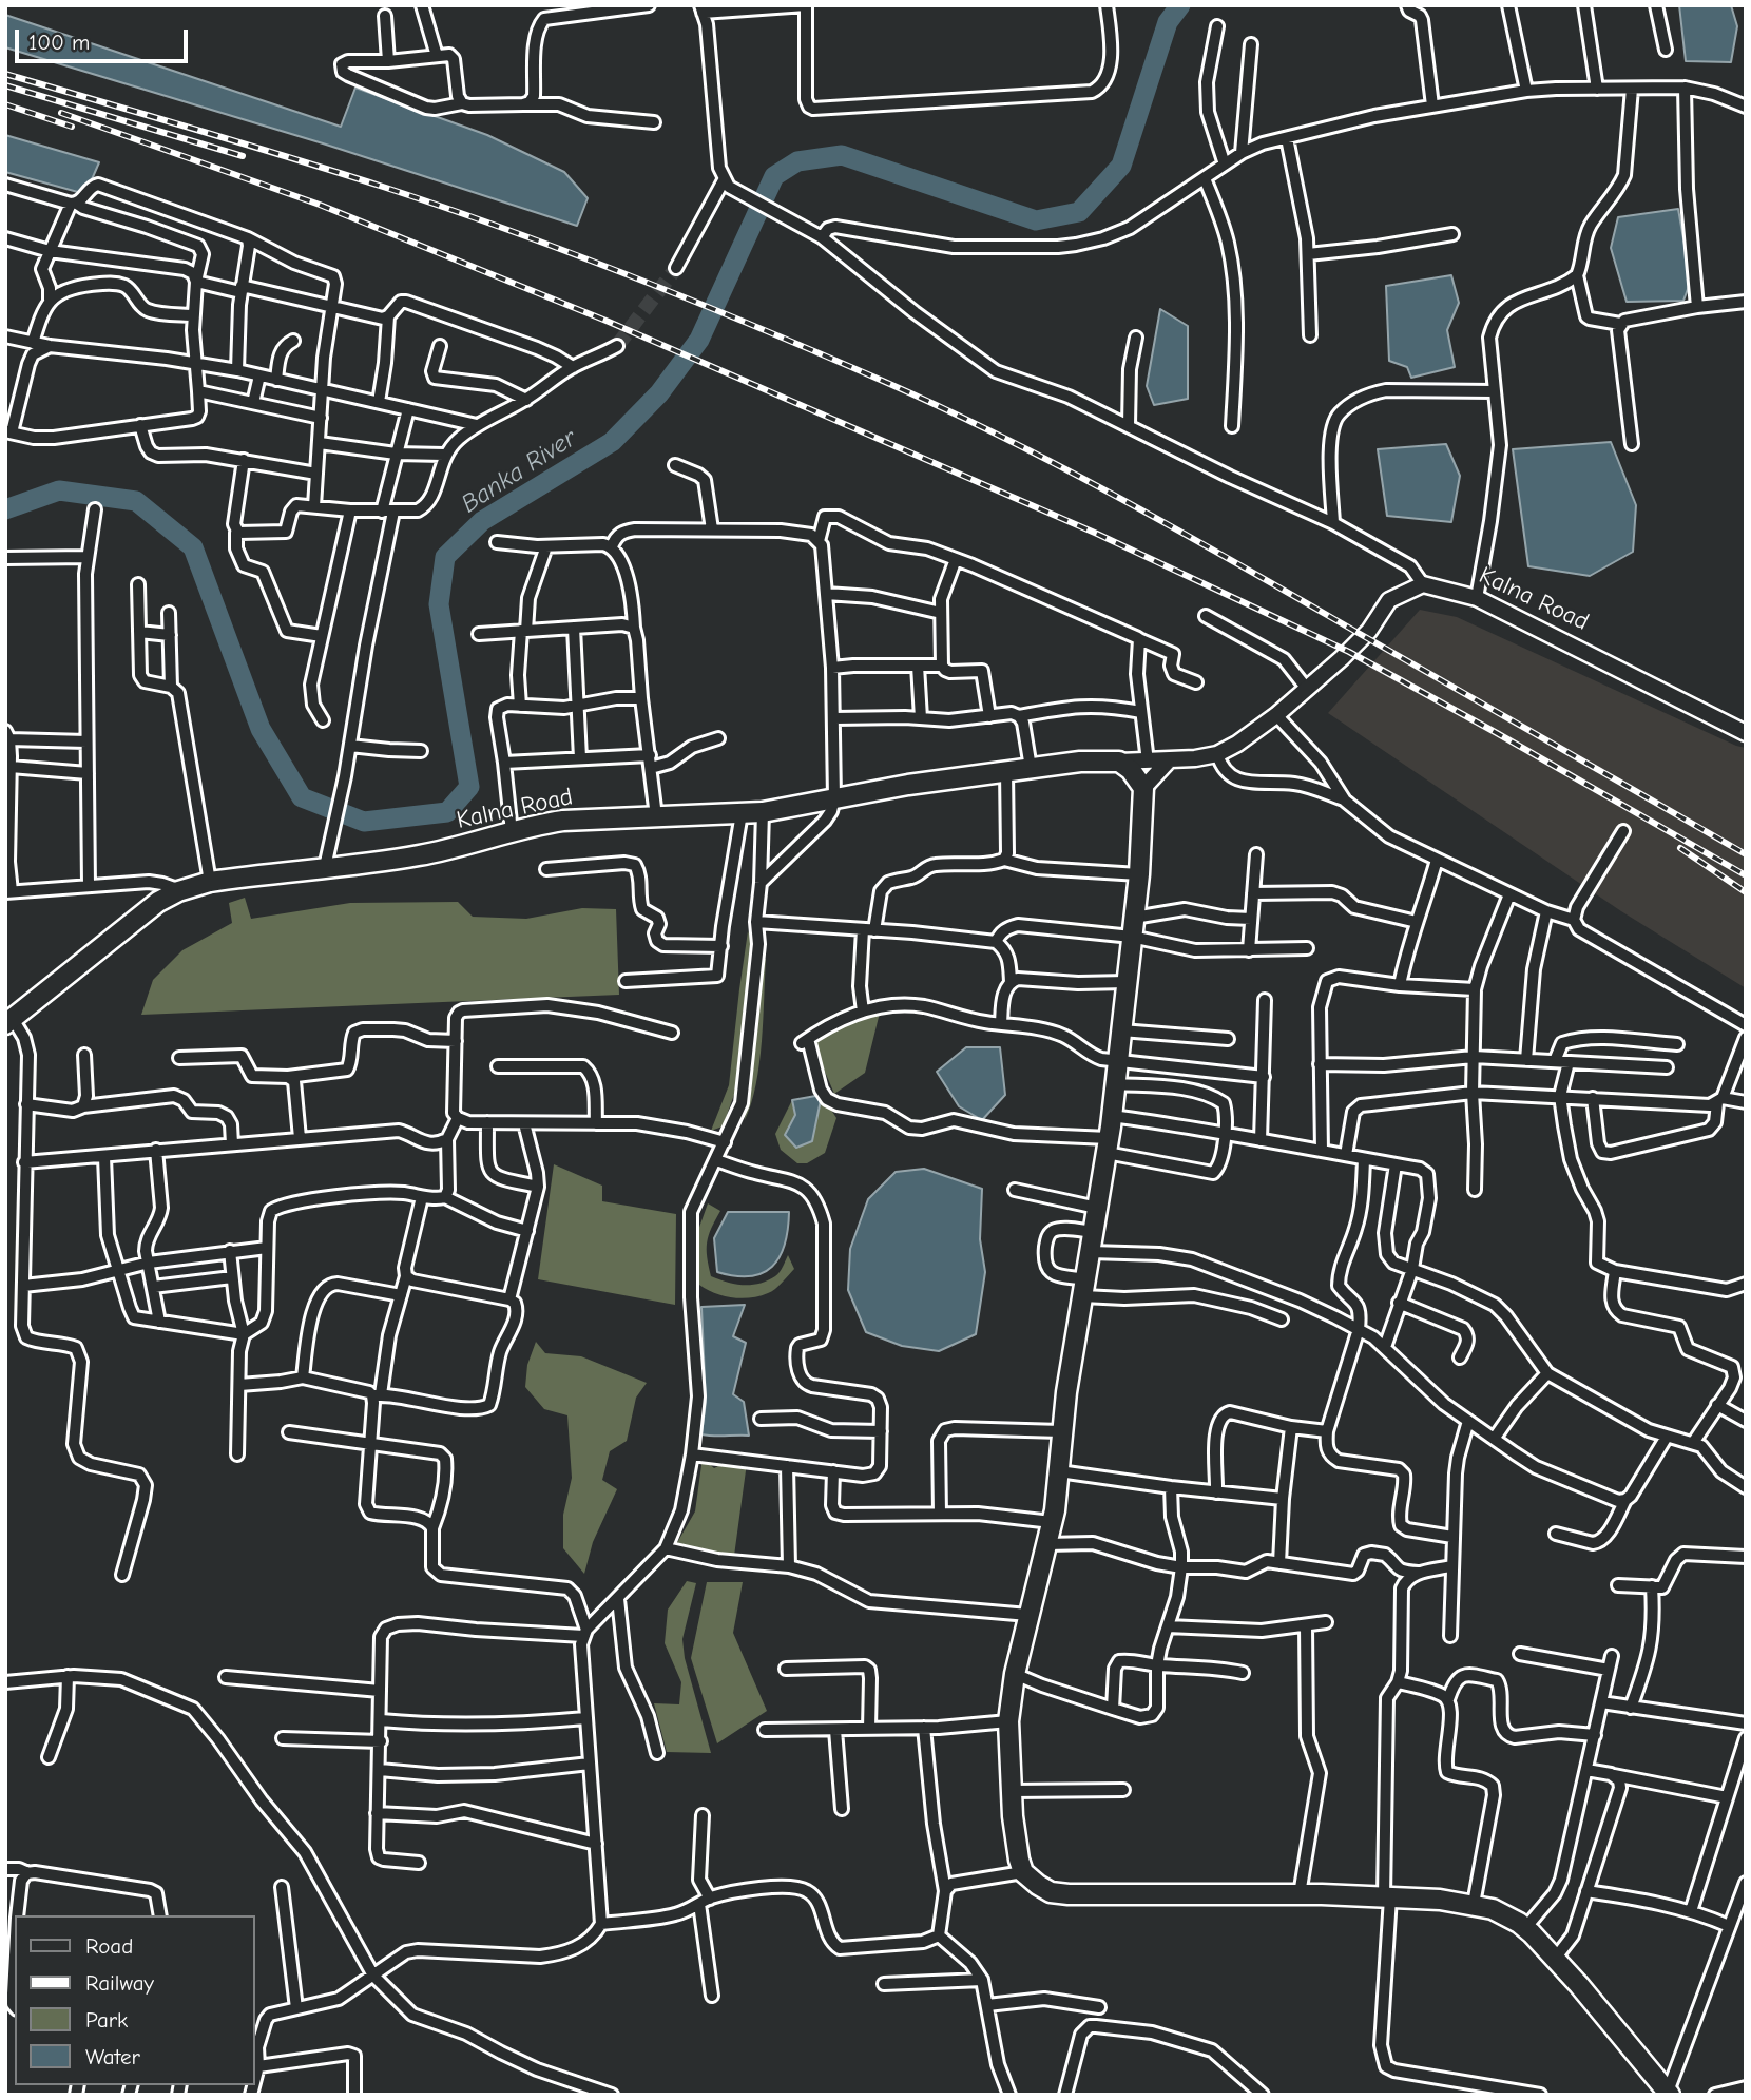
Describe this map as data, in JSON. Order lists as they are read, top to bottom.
{
  "streets": {
    "main road": ["Kalna Road"]
  },
  "water": ["Banka River"],
  "legend": [
    "Road",
    "Railway",
    "Park",
    "Water"
  ],
  "scale_bar": "100 m"
}
